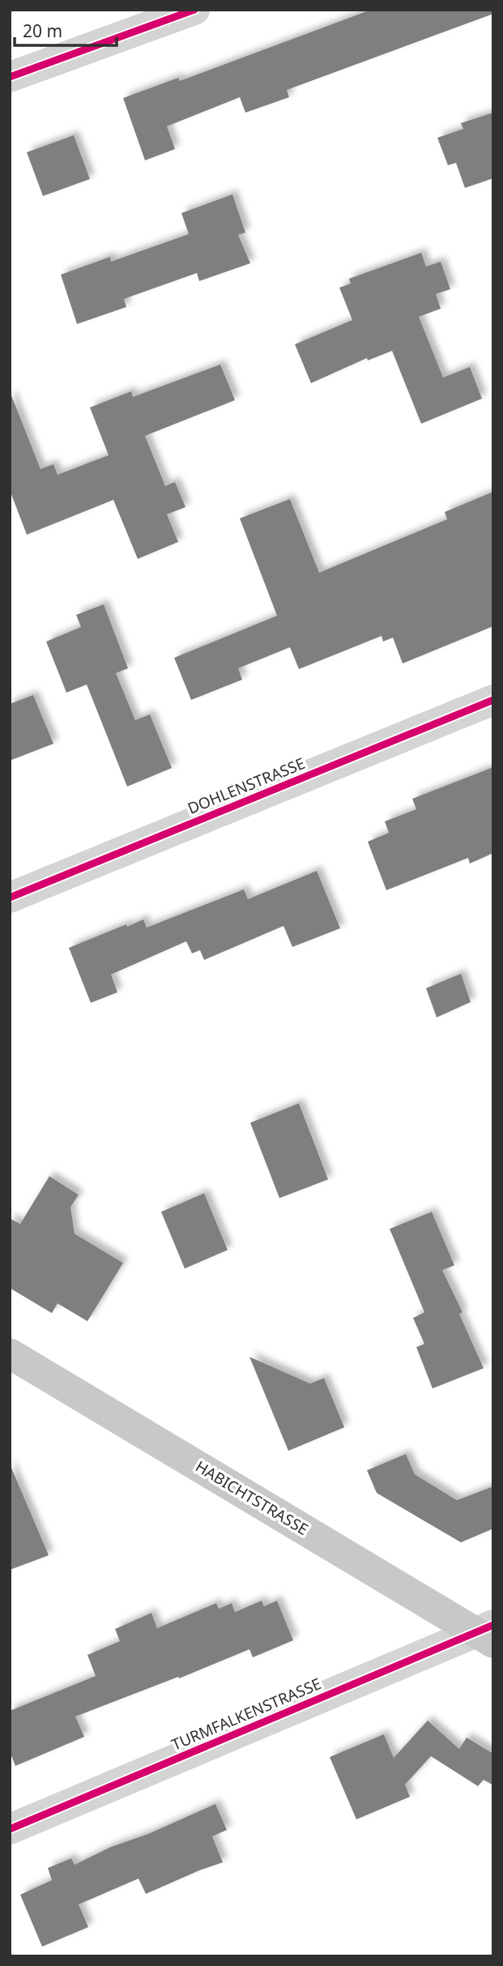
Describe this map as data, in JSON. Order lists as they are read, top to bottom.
{
  "streets": {
    "main road": ["HABICHTSTRASSE"],
    "street": ["DOHLENSTRASSE", "TURMFALKENSTRASSE"]
  },
  "crossings": [
    ["HABICHTSTRASSE", "TURMFALKENSTRASSE"]
  ],
  "scale_bar": "20 m"
}
